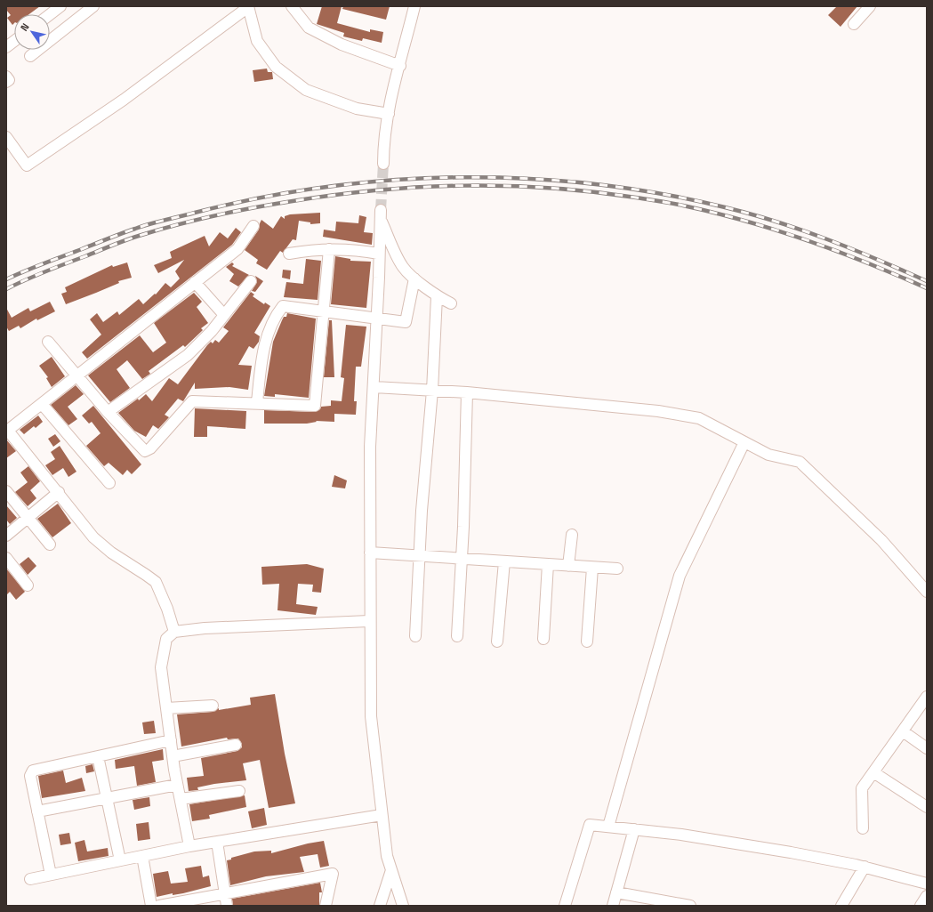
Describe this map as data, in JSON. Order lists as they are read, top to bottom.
{
  "north": "top left"
}
